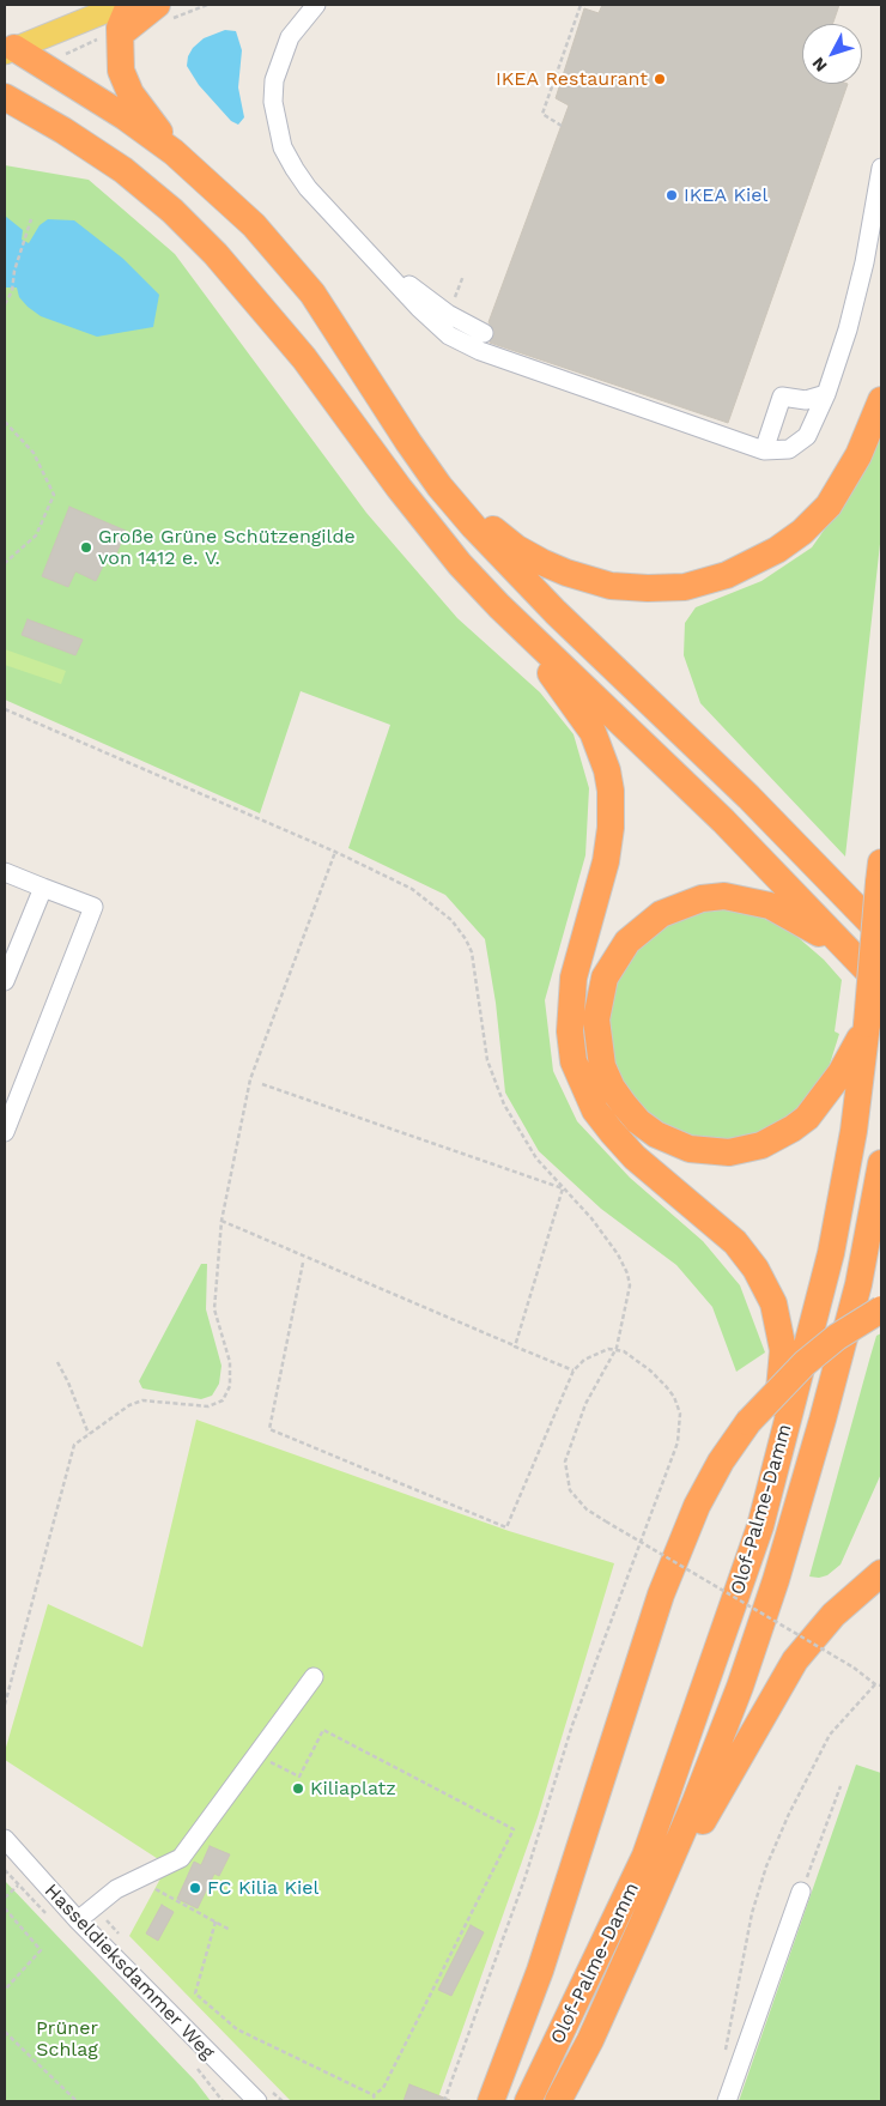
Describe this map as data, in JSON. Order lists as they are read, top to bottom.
{
  "streets": {
    "highway": ["Olof-Palme-Damm"],
    "street": ["Hasseldieksdammer Weg"]
  },
  "parks": ["Prüner Schlag"],
  "places": [
    "IKEA Restaurant",
    "IKEA Kiel",
    "Große Grüne Schützengilde von 1412 e. V.",
    "Kiliaplatz",
    "FC Kilia Kiel"
  ],
  "north": "bottom left"
}
